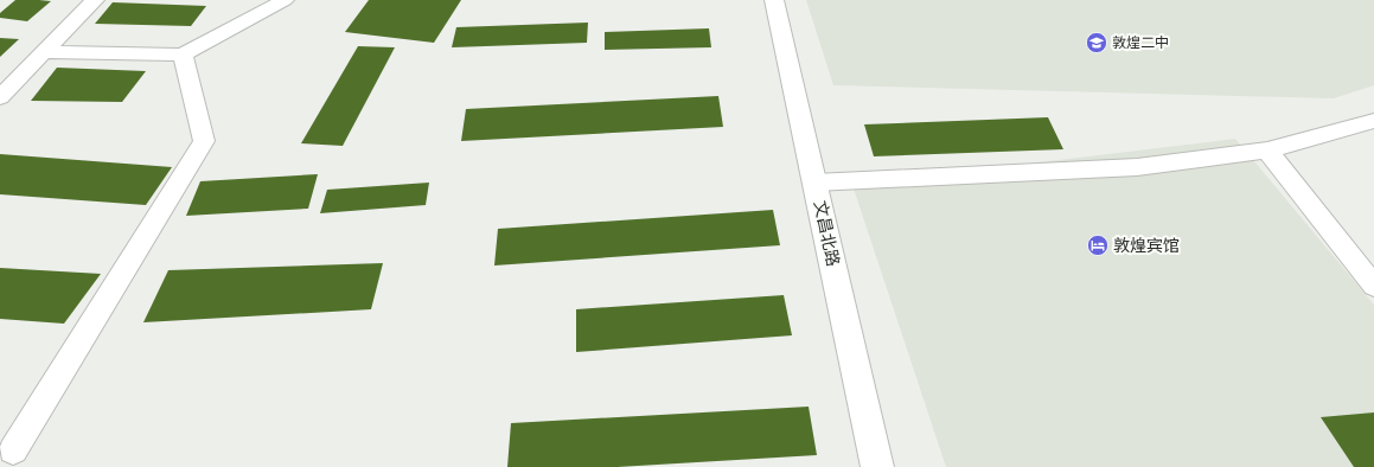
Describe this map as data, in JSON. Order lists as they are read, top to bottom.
{
  "streets": {
    "street": ["文昌北路"]
  },
  "places": {
    "school or university": ["敦煌二中"],
    "hotel": ["敦煌宾馆"]
  }
}
